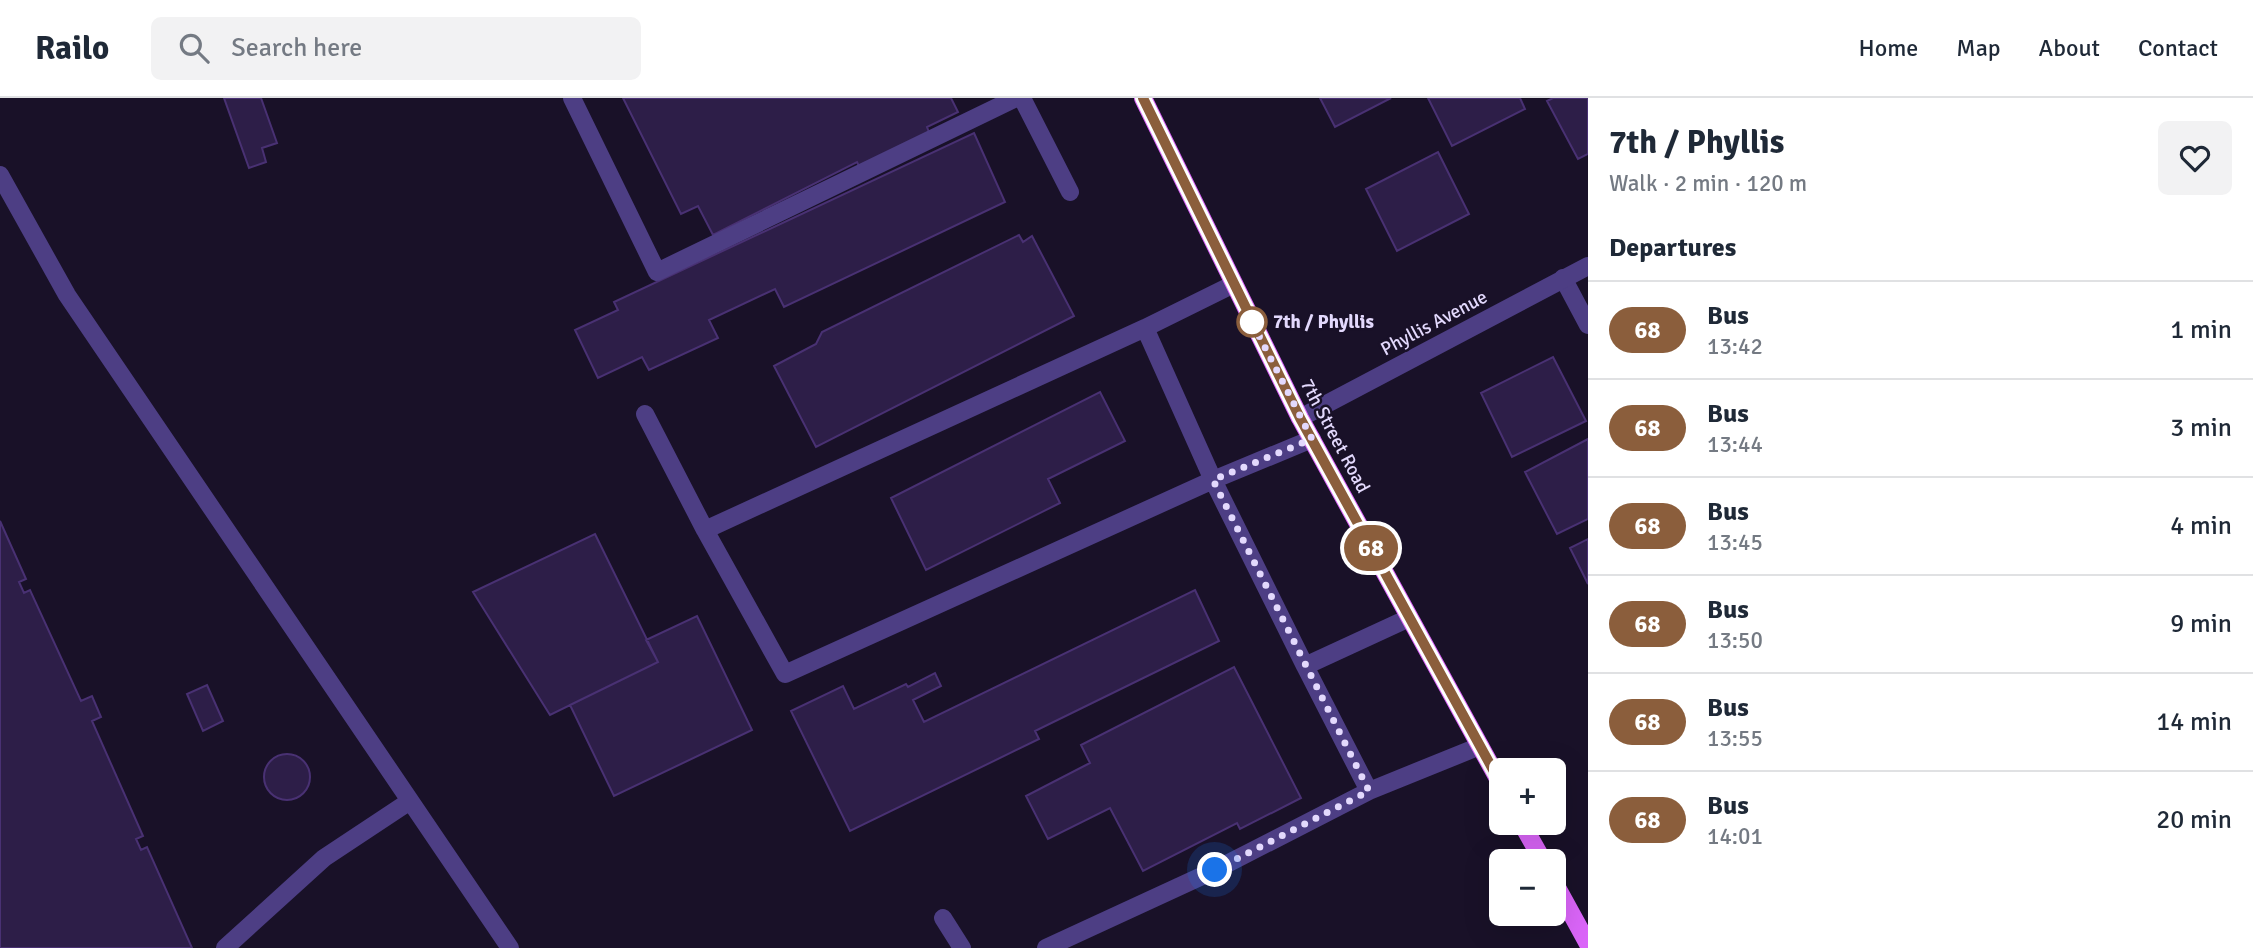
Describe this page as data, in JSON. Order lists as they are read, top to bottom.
{
  "streets": {
    "main road": ["7th Street Road"],
    "street": ["Phyllis Avenue"]
  },
  "crossings": [
    ["Phyllis Avenue", "7th Street Road"]
  ],
  "places": ["7th / Phyllis"],
  "lines": ["bus line 68"],
  "page": {
    "header": "Railo",
    "search": "Search here",
    "nav": [
      "Home",
      "Map",
      "About",
      "Contact"
    ],
    "on_map": "68",
    "heading": [
      ["7th / Phyllis", "Walk · 2 min · 120 m"],
      "Departures"
    ],
    "list": [
      {
        "mark": "68",
        "name": "Bus",
        "note": "13:42",
        "value": "1 min"
      },
      {
        "mark": "68",
        "name": "Bus",
        "note": "13:44",
        "value": "3 min"
      },
      {
        "mark": "68",
        "name": "Bus",
        "note": "13:45",
        "value": "4 min"
      },
      {
        "mark": "68",
        "name": "Bus",
        "note": "13:50",
        "value": "9 min"
      },
      {
        "mark": "68",
        "name": "Bus",
        "note": "13:55",
        "value": "14 min"
      },
      {
        "mark": "68",
        "name": "Bus",
        "note": "14:01",
        "value": "20 min"
      }
    ],
    "map_buttons": ["+", "−"]
  }
}
